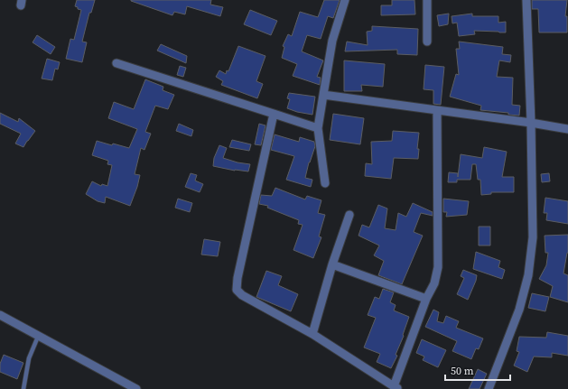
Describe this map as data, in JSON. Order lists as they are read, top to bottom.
{
  "scale_bar": "50 m"
}
